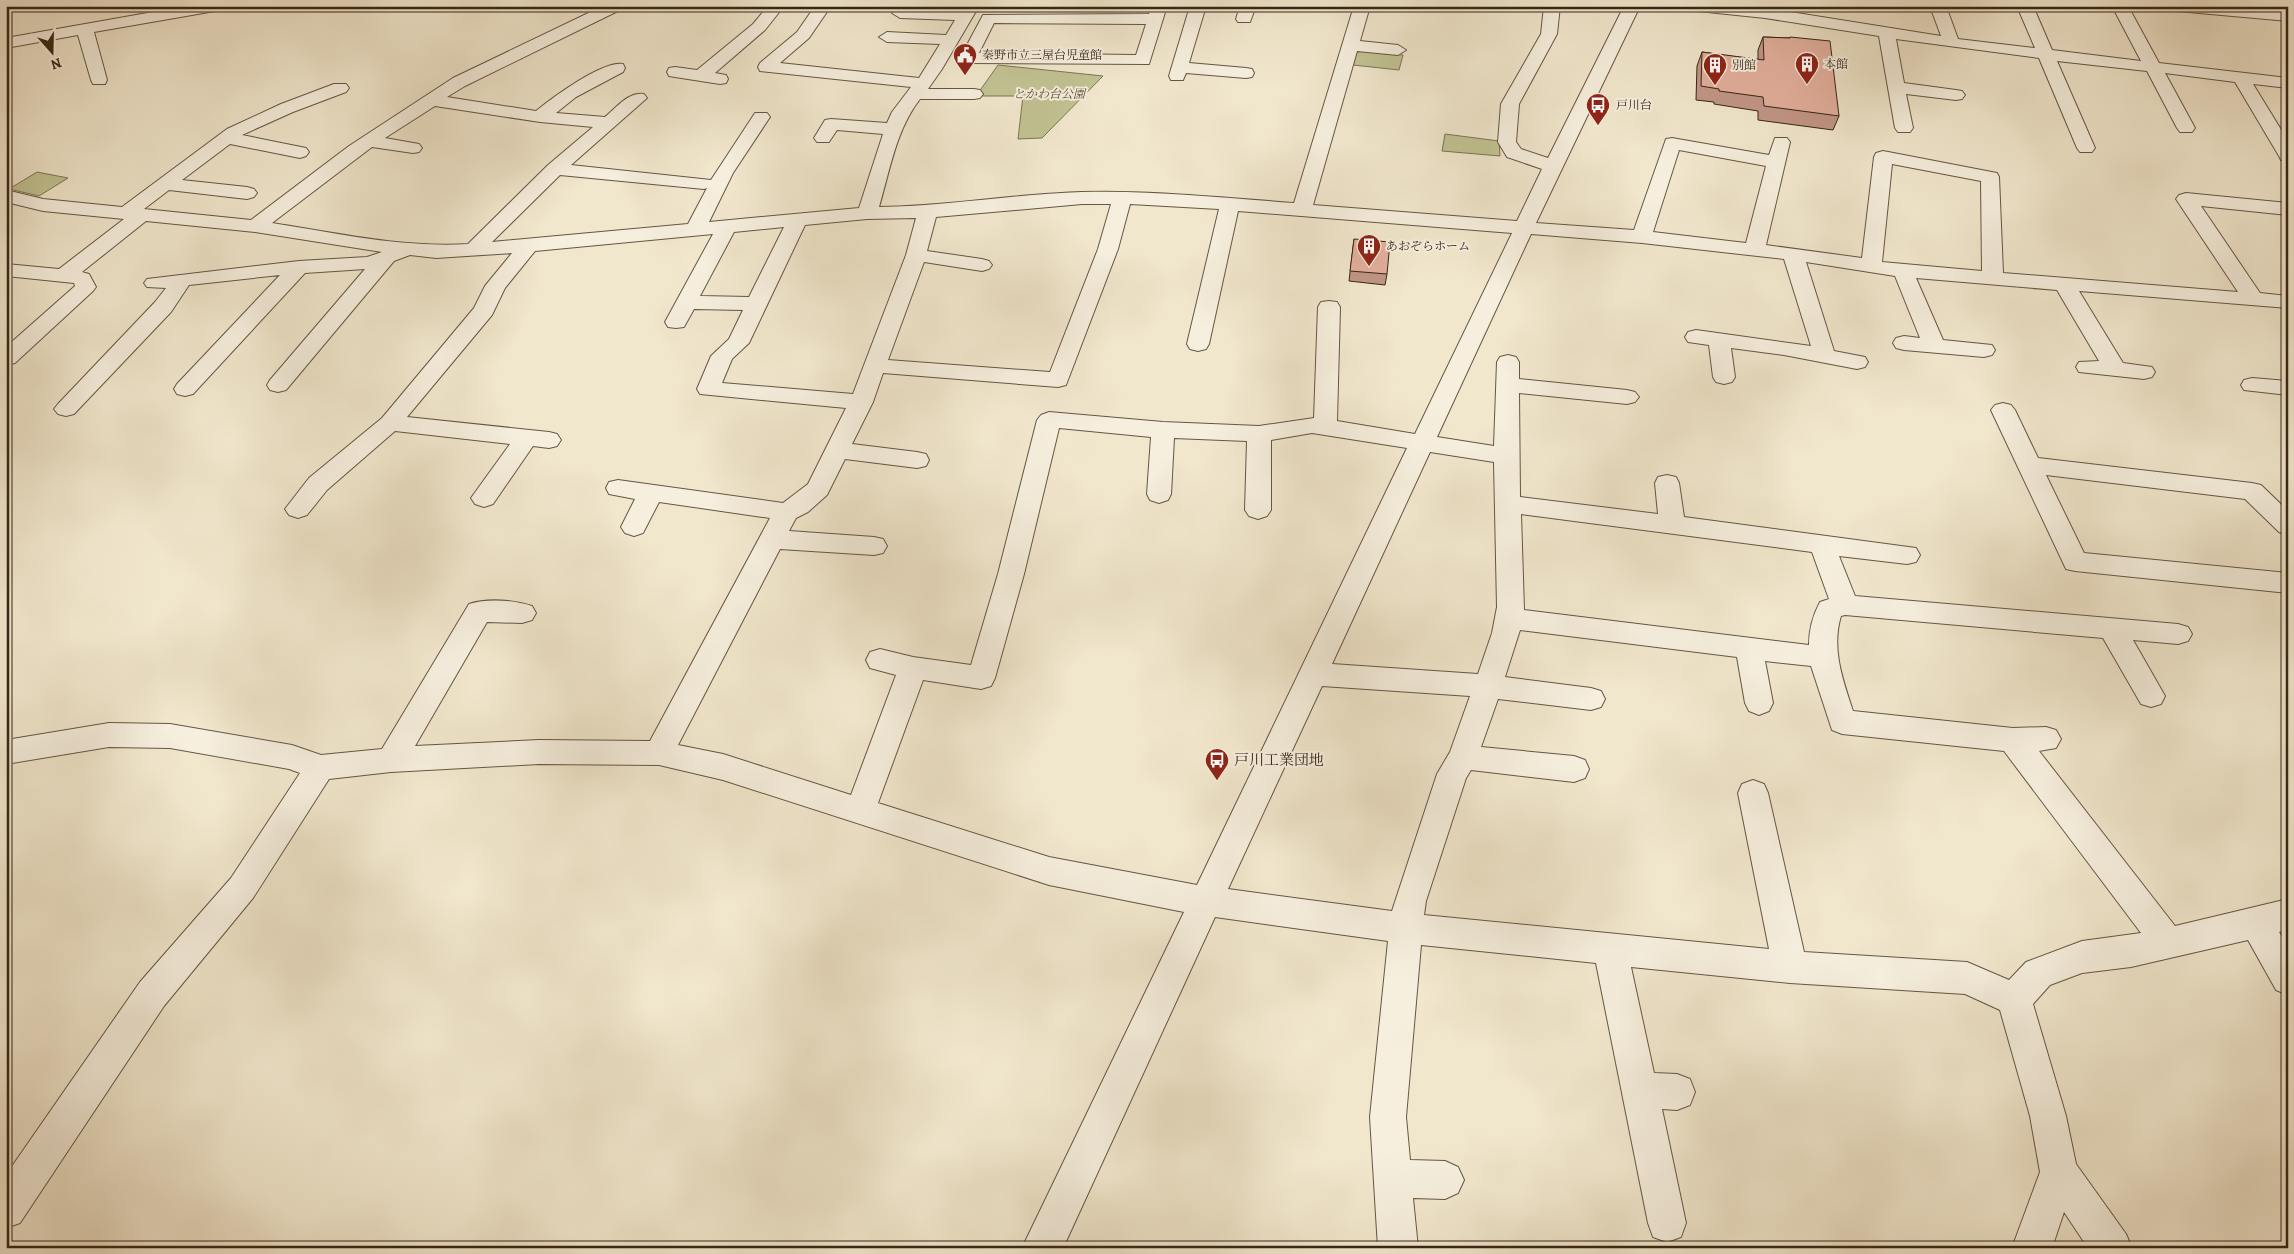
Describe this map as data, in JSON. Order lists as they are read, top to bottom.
{
  "parks": ["とかわ台公園"],
  "places": {
    "public building": ["秦野市立三屋台児童館"],
    "building": ["本館", "別館", "あおぞらホーム"],
    "bus stop": ["戸川台", "戸川工業団地"]
  },
  "north": "bottom"
}
